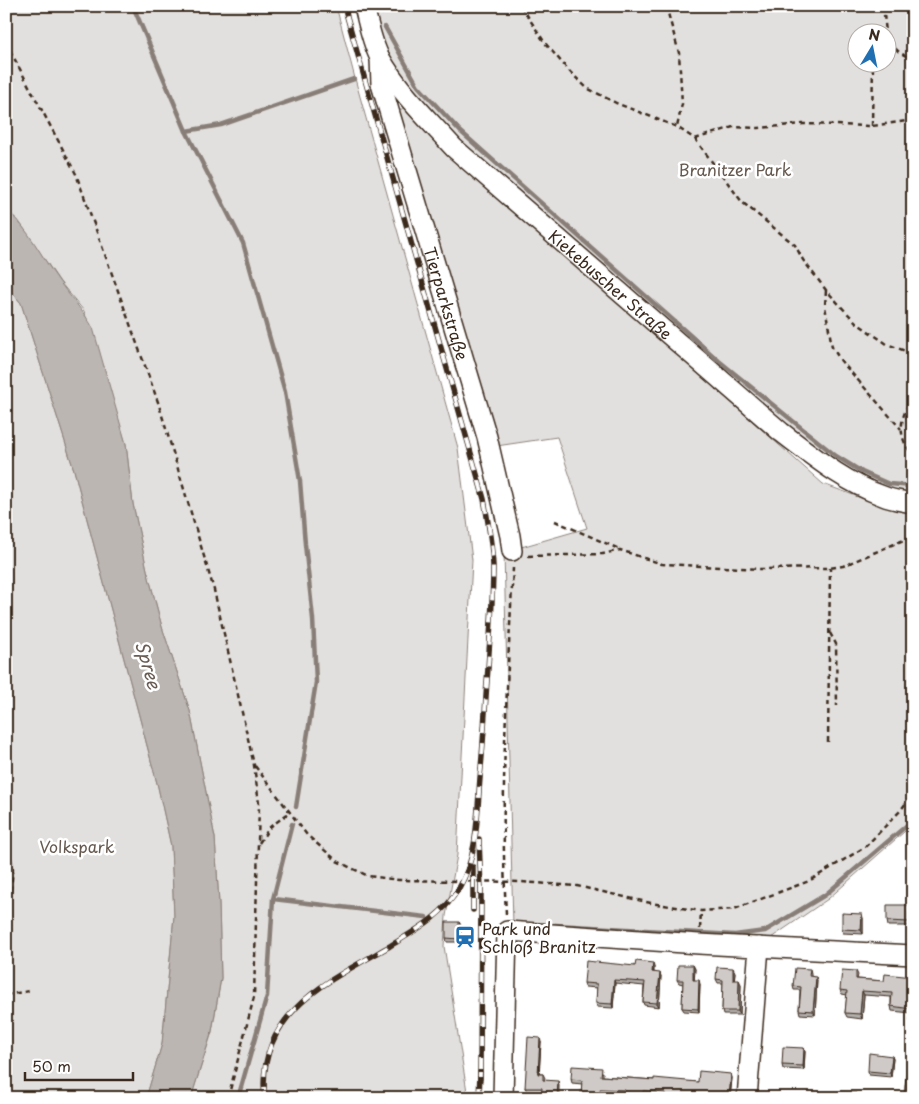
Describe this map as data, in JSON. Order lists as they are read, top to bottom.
{
  "streets": {
    "street": ["Kiekebuscher Straße", "Tierparkstraße"]
  },
  "crossings": [
    ["Kiekebuscher Straße", "Tierparkstraße"]
  ],
  "water": ["Spree"],
  "parks": ["Branitzer Park", "Volkspark"],
  "places": {
    "station": ["Park und Schloß Branitz"]
  },
  "scale_bar": "50 m",
  "north": "top"
}
